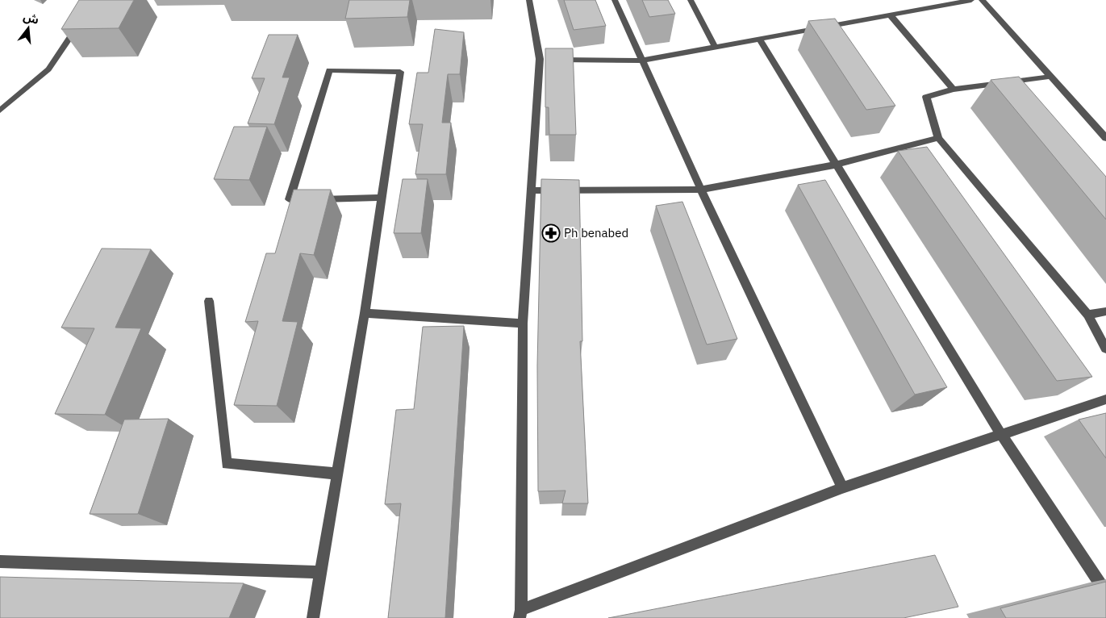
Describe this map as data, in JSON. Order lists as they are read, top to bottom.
{
  "places": {
    "pharmacy": ["Ph benabed"]
  },
  "north": "top"
}
